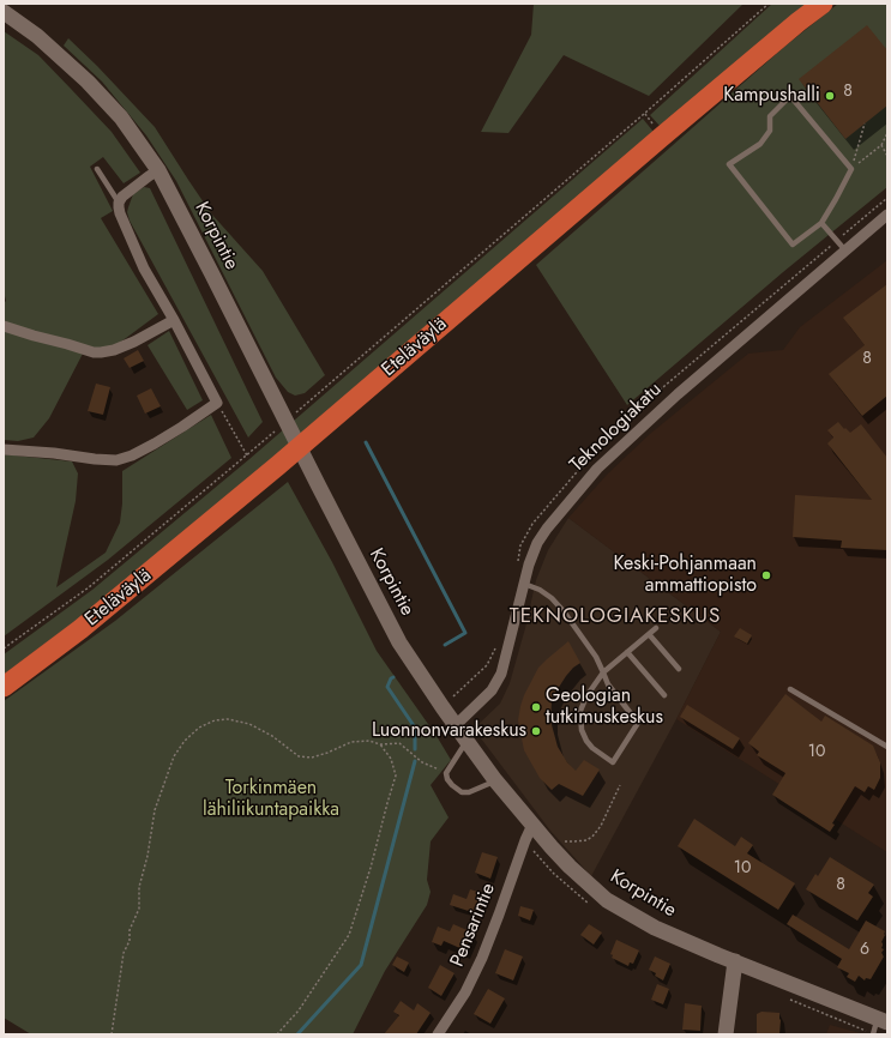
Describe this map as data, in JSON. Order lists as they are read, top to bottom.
{
  "streets": {
    "highway": ["Eteläväylä"],
    "street": ["Korpintie", "Teknologiakatu", "Pensarintie"]
  },
  "crossings": [
    ["Korpintie", "Teknologiakatu"],
    ["Korpintie", "Pensarintie"]
  ],
  "districts": ["TEKNOLOGIAKESKUS"],
  "parks": ["Torkinmäen lähiliikuntapaikka"],
  "places": [
    "Kampushalli",
    "Keski-Pohjanmaan ammattiopisto",
    "Geologian tutkimuskeskus",
    "Luonnonvarakeskus"
  ],
  "house_numbers": [
    "8",
    "8",
    "10",
    "10",
    "8",
    "6"
  ]
}
